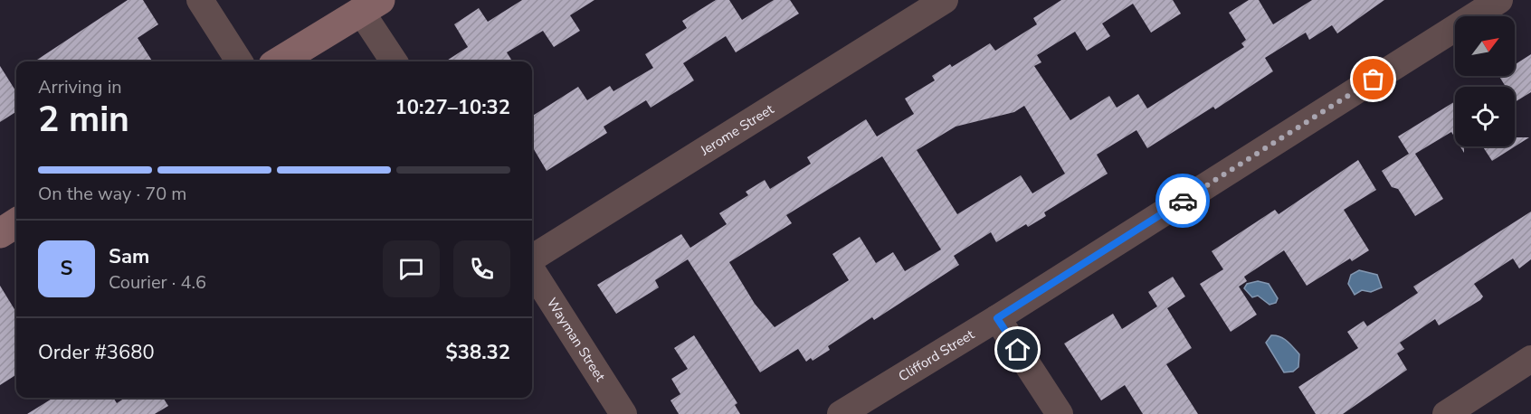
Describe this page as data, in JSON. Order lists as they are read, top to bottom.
{
  "streets": {
    "street": ["Jerome Street", "Wayman Street", "Clifford Street"]
  },
  "north": "top right",
  "page": {
    "heading": ["2 min", "Arriving in", "10:27–10:32"],
    "panel": [
      "Sam",
      "Courier · 4.6",
      "Order #3680",
      "$38.32"
    ],
    "bar": "On the way · 70 m",
    "round": "S"
  }
}
